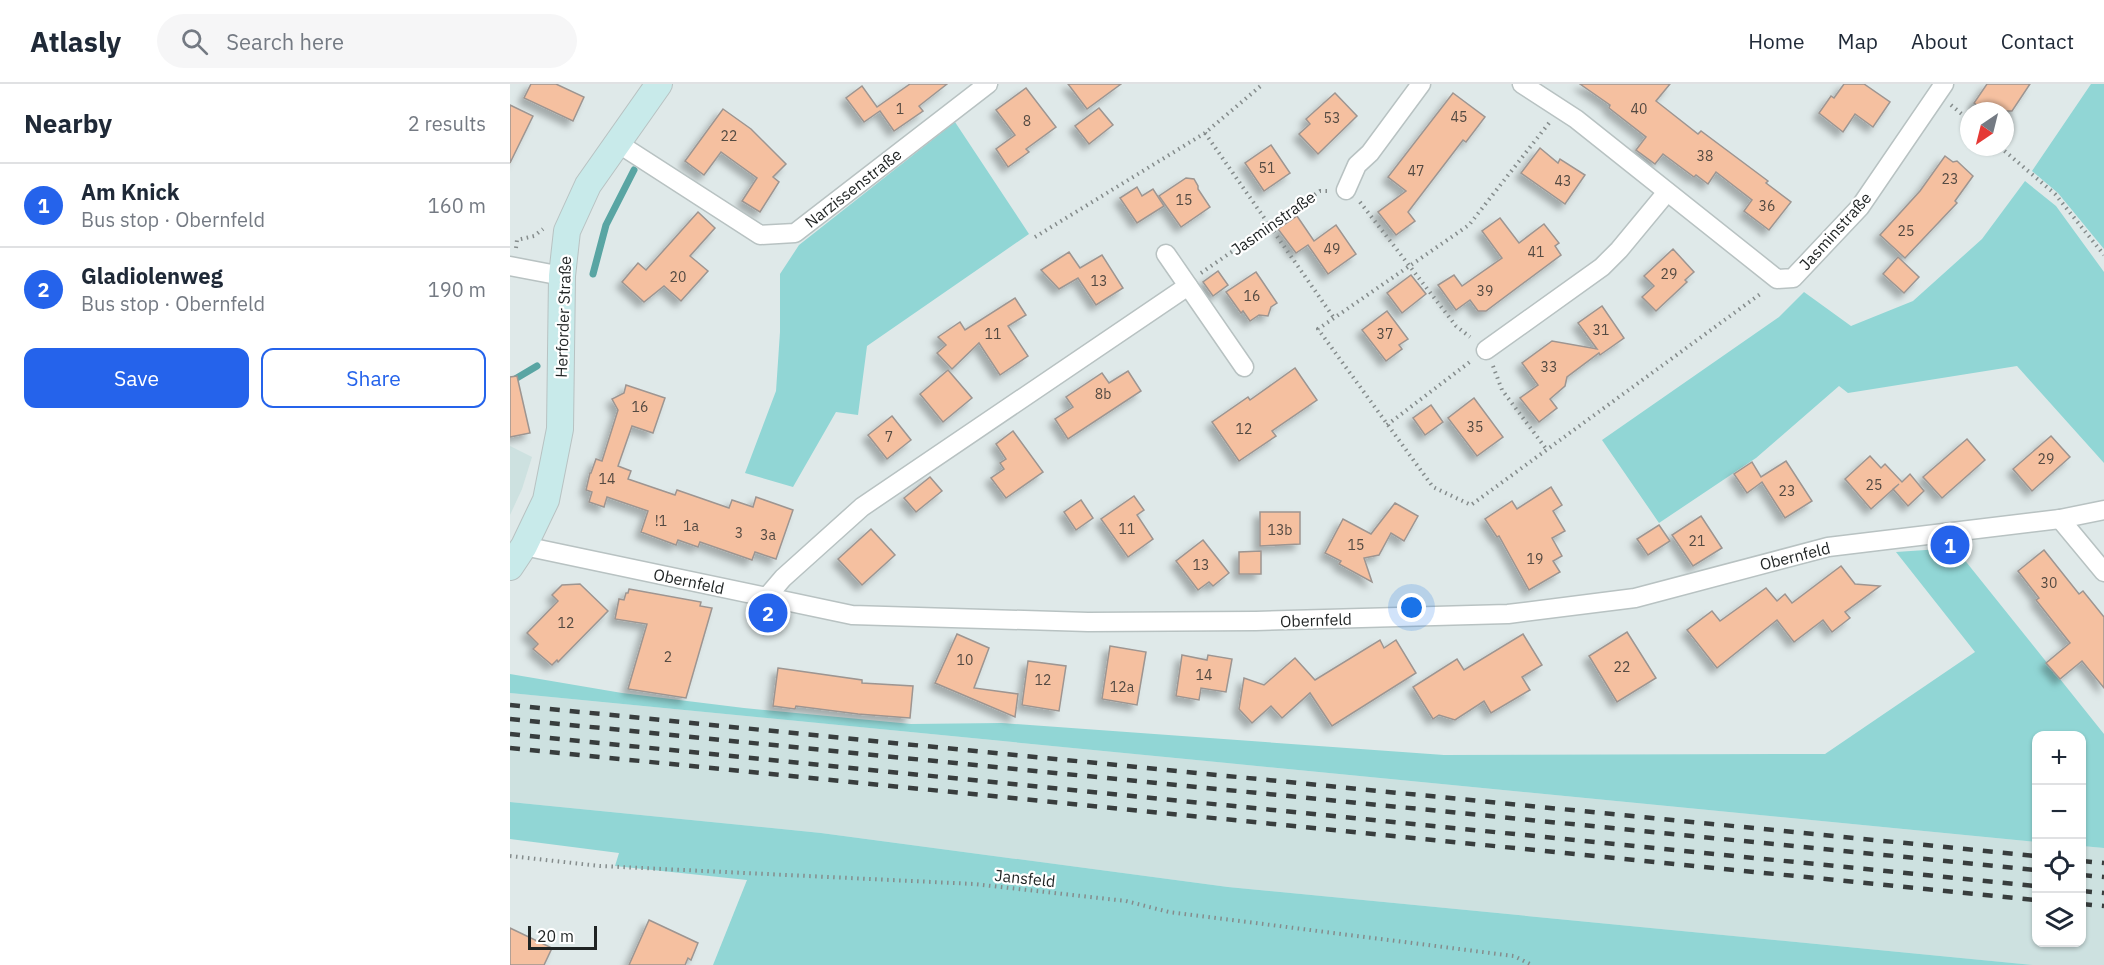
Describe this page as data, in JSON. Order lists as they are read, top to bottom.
{
  "streets": {
    "main road": ["Herforder Straße"],
    "street": ["Narzissenstraße", "Jasminstraße", "Obernfeld"],
    "path": ["Jansfeld"]
  },
  "crossings": [
    ["Narzissenstraße", "Herforder Straße"],
    ["Herforder Straße", "Obernfeld"]
  ],
  "house_numbers": [
    "1",
    "40",
    "45",
    "53",
    "8",
    "22",
    "38",
    "51",
    "47",
    "23",
    "43",
    "15",
    "36",
    "25",
    "49",
    "41",
    "29",
    "20",
    "13",
    "39",
    "16",
    "31",
    "11",
    "37",
    "33",
    "8b",
    "16",
    "35",
    "12",
    "7",
    "29",
    "14",
    "25",
    "23",
    "!1",
    "1a",
    "11",
    "13b",
    "3",
    "3a",
    "21",
    "15",
    "19",
    "13",
    "30",
    "12",
    "2",
    "10",
    "22",
    "14",
    "12",
    "12a"
  ],
  "scale_bar": "20 m",
  "north": "bottom left",
  "page": {
    "header": "Atlasly",
    "search": "Search here",
    "nav": [
      "Home",
      "Map",
      "About",
      "Contact"
    ],
    "heading": ["Nearby", "2 results"],
    "list": [
      {
        "mark": "1",
        "name": "Am Knick",
        "note": "Bus stop · Obernfeld",
        "value": "160 m"
      },
      {
        "mark": "2",
        "name": "Gladiolenweg",
        "note": "Bus stop · Obernfeld",
        "value": "190 m"
      }
    ],
    "buttons": ["Save", "Share"],
    "pins": ["1", "2"],
    "map_buttons": ["+", "−"],
    "scale": "20 m"
  }
}
